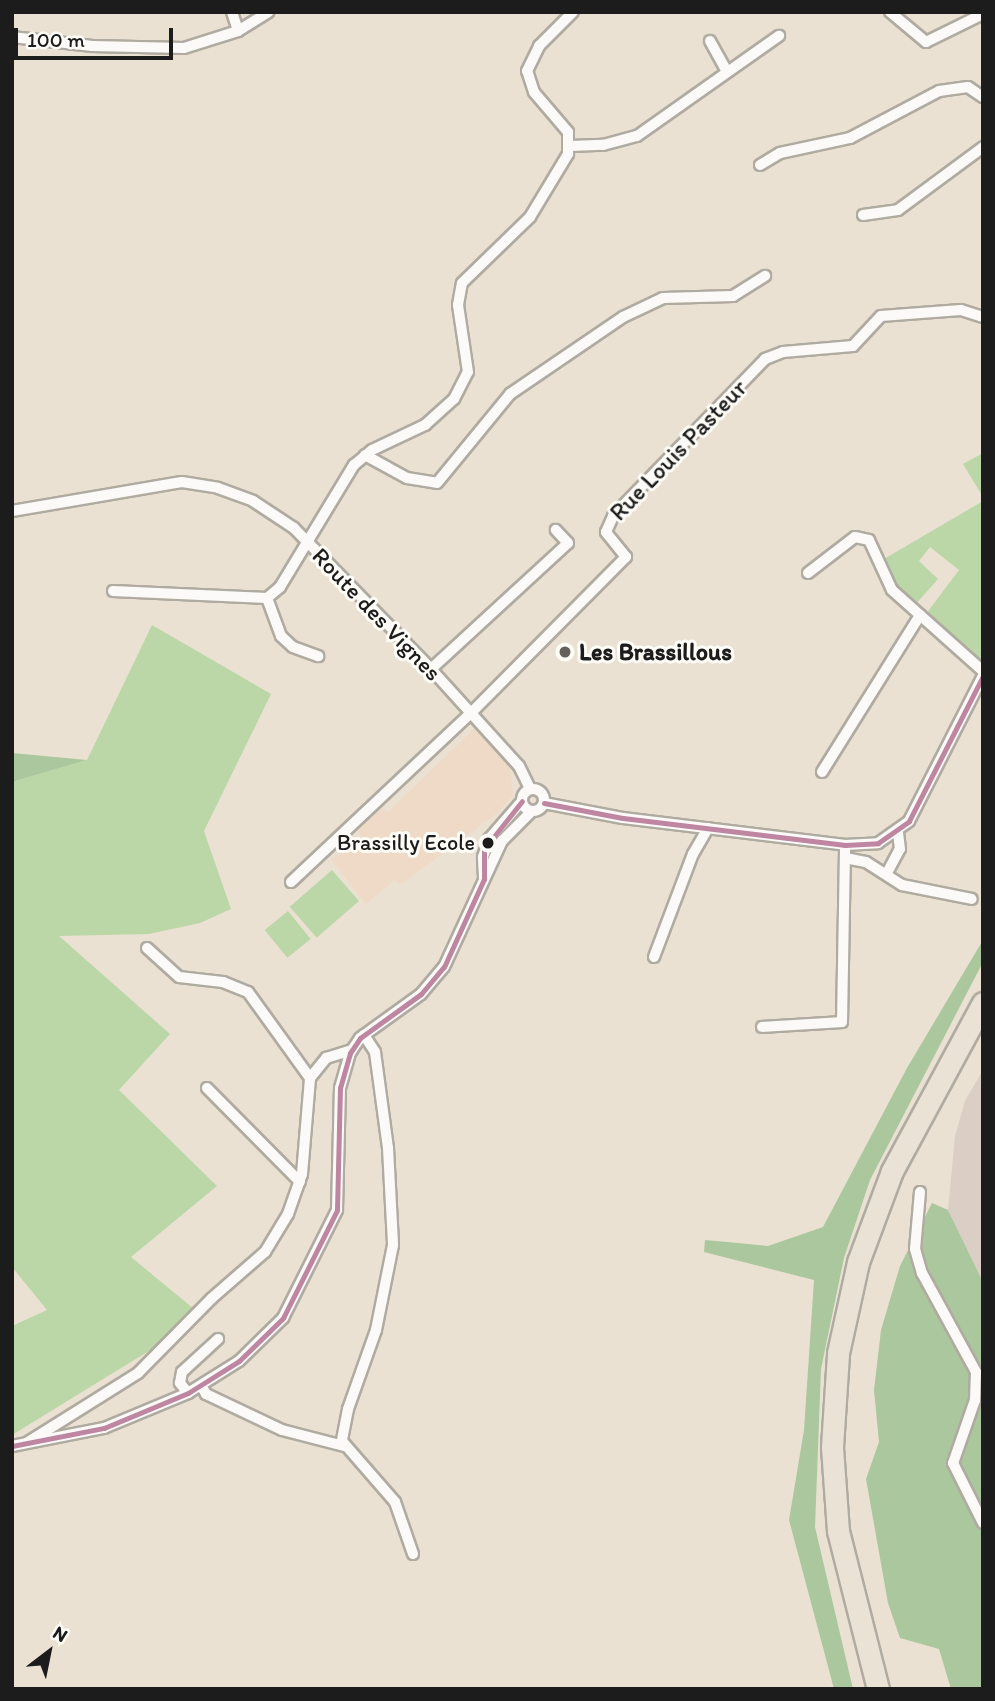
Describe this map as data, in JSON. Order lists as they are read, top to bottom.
{
  "streets": {
    "street": ["Rue Louis Pasteur", "Route des Vignes"]
  },
  "crossings": [
    ["Rue Louis Pasteur", "Route des Vignes"]
  ],
  "places": ["Les Brassillous", "Brassilly Ecole"],
  "scale_bar": "100 m",
  "north": "top right"
}
